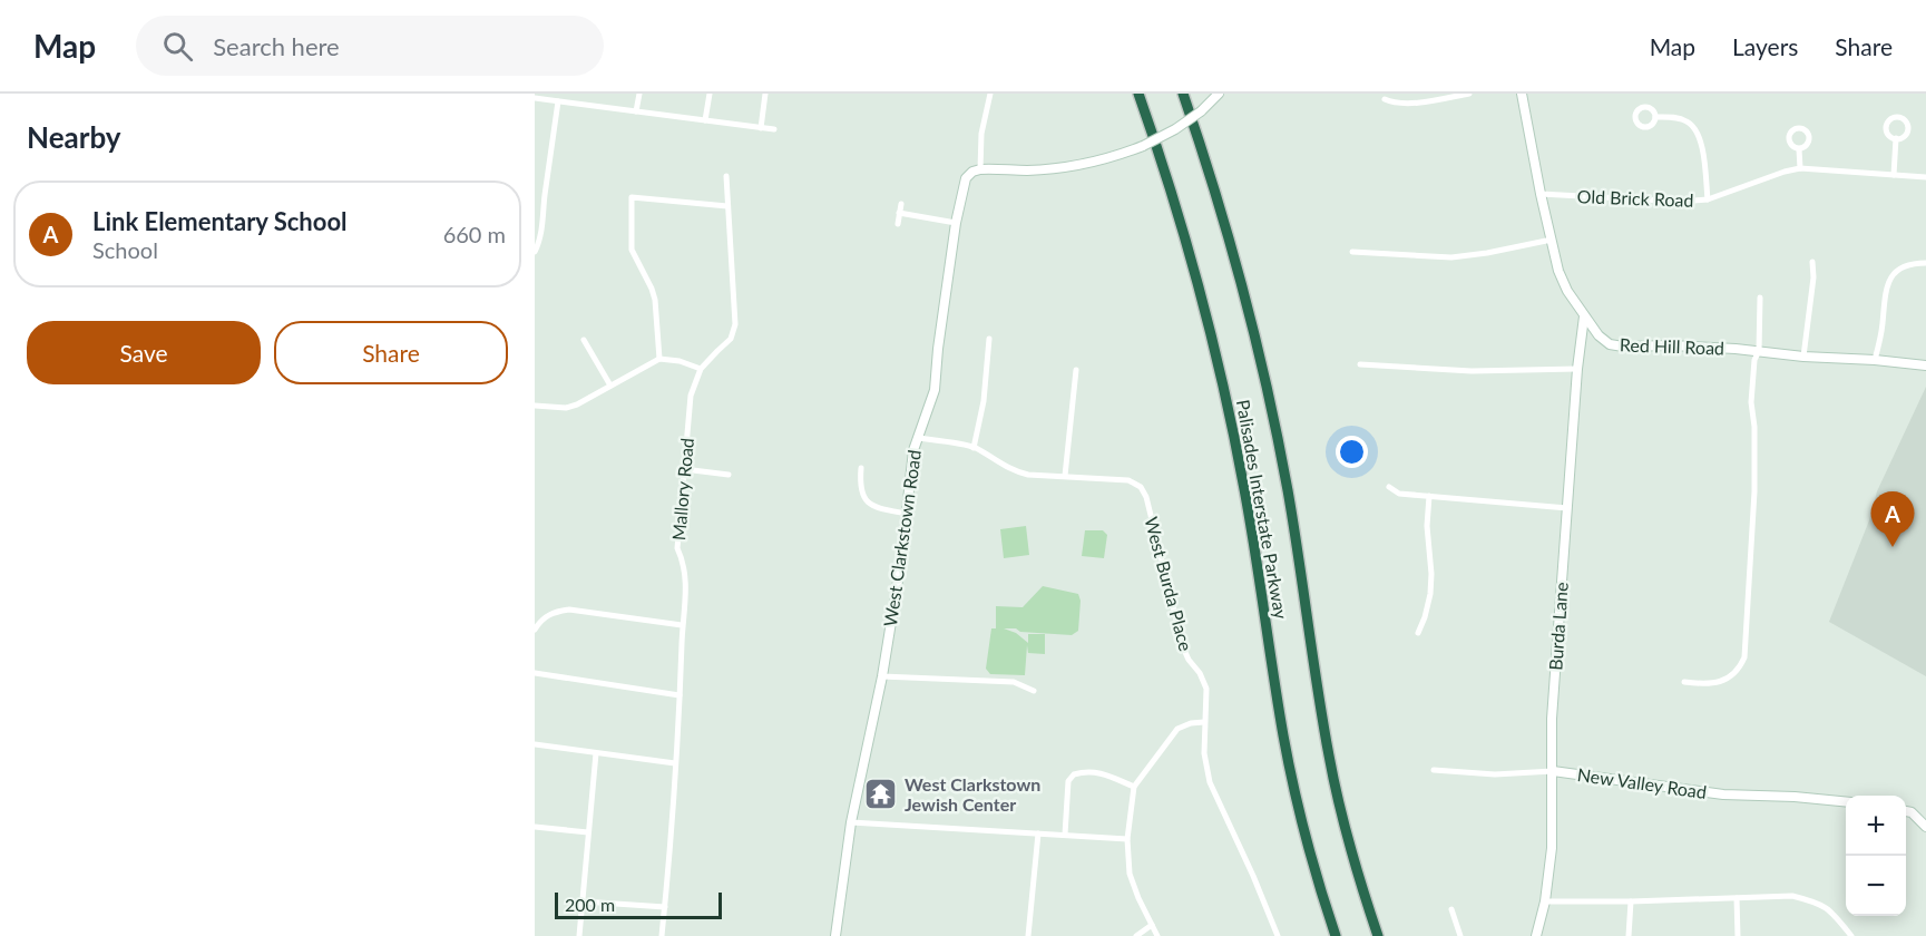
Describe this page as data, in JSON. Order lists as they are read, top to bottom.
{
  "streets": {
    "highway": ["Palisades Interstate Parkway"],
    "street": [
      "Old Brick Road",
      "Red Hill Road",
      "Mallory Road",
      "West Clarkstown Road",
      "West Burda Place",
      "Burda Lane",
      "New Valley Road"
    ]
  },
  "crossings": [
    ["Old Brick Road", "Red Hill Road"],
    ["Red Hill Road", "Burda Lane"],
    ["West Clarkstown Road", "West Burda Place"],
    ["Burda Lane", "New Valley Road"]
  ],
  "places": {
    "temple": ["West Clarkstown Jewish Center"]
  },
  "scale_bar": "200 m",
  "page": {
    "header": "Map",
    "search": "Search here",
    "nav": ["Map", "Layers", "Share"],
    "heading": "Nearby",
    "list": [
      {
        "mark": "A",
        "name": "Link Elementary School",
        "note": "School",
        "value": "660 m"
      }
    ],
    "buttons": ["Save", "Share"],
    "pins": "A",
    "map_buttons": ["+", "−"],
    "scale": "200 m"
  }
}
